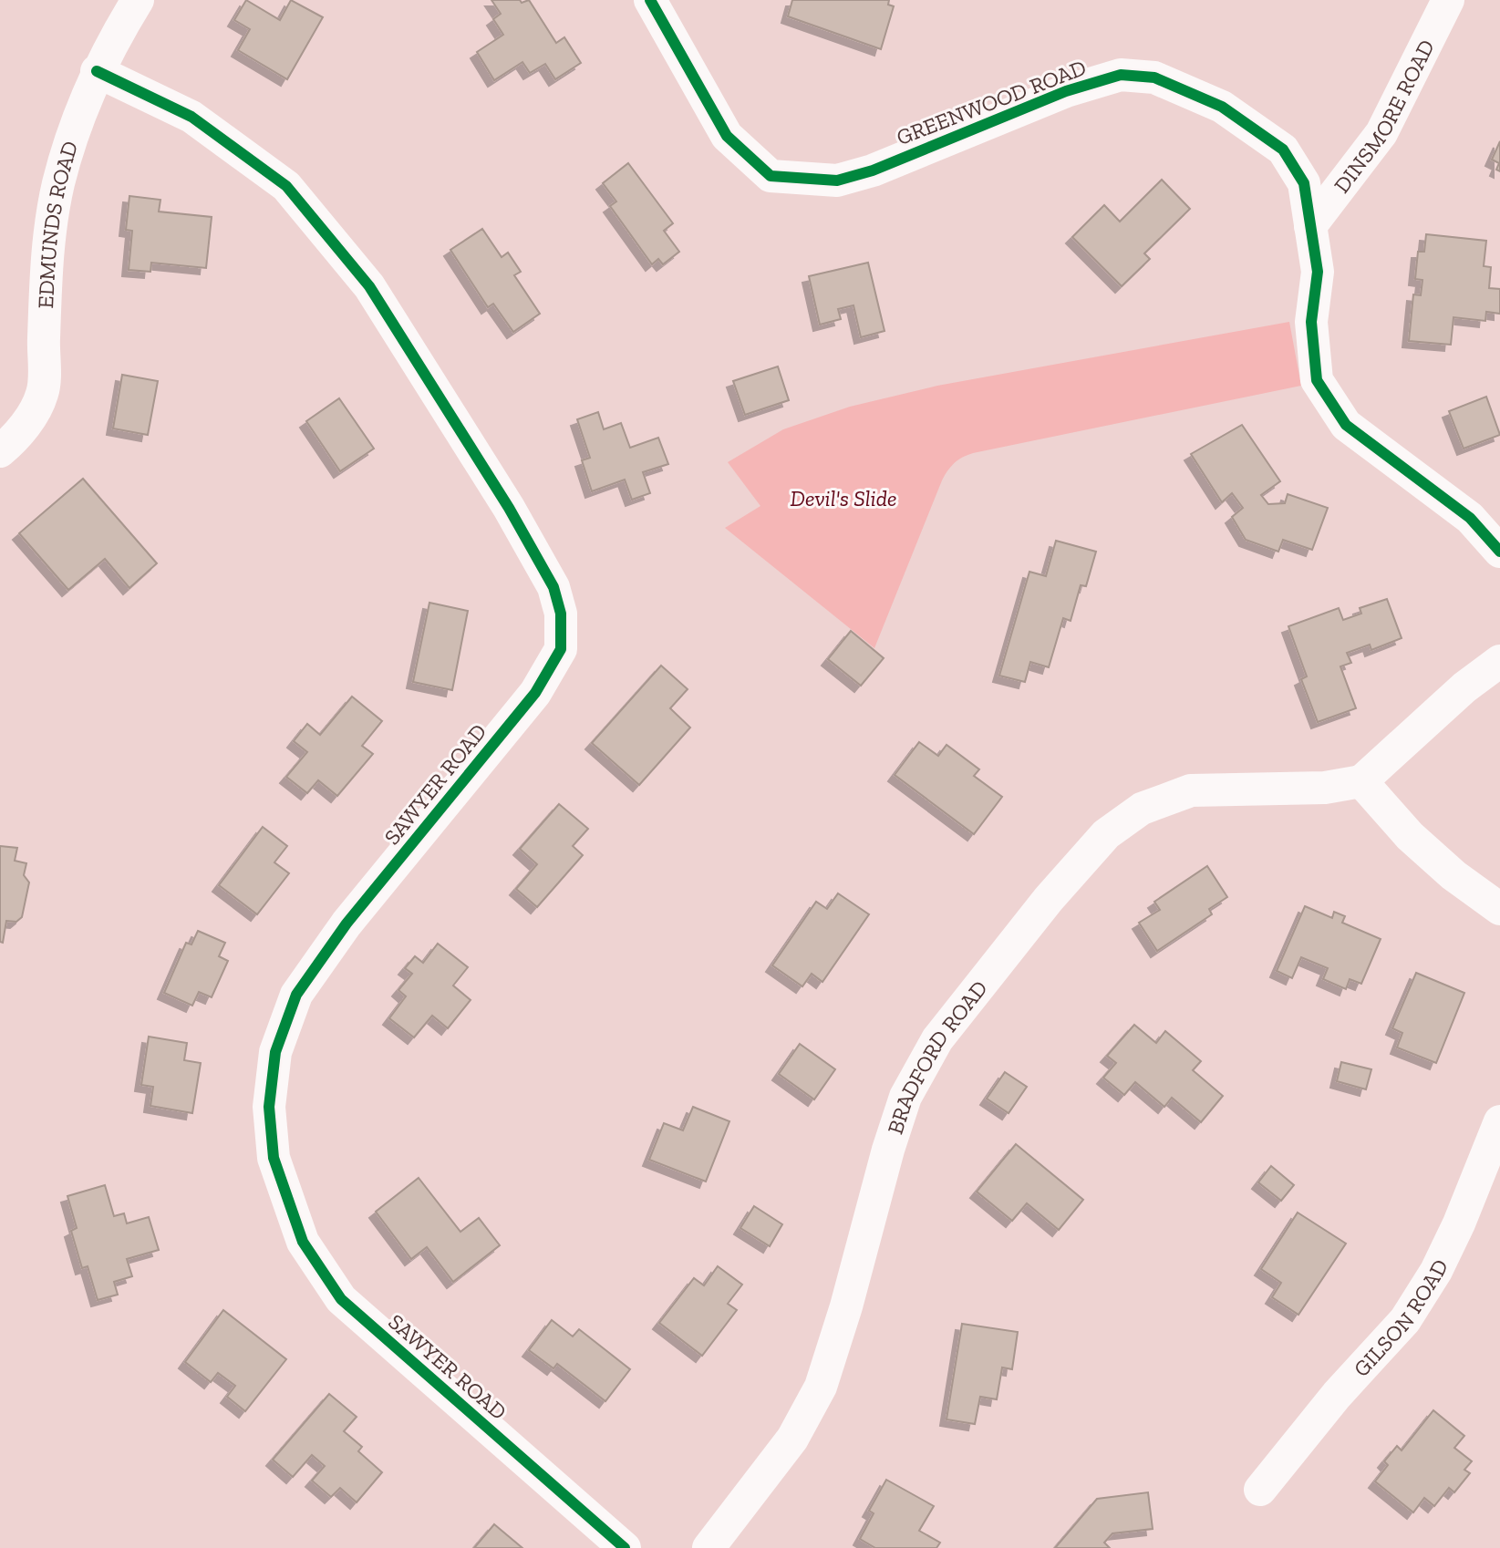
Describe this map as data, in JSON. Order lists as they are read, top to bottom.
{
  "streets": {
    "street": [
      "GREENWOOD ROAD",
      "DINSMORE ROAD",
      "EDMUNDS ROAD",
      "SAWYER ROAD",
      "BRADFORD ROAD",
      "GILSON ROAD"
    ]
  },
  "crossings": [
    ["GREENWOOD ROAD", "DINSMORE ROAD"],
    ["EDMUNDS ROAD", "SAWYER ROAD"]
  ],
  "parks": ["Devil's Slide"]
}
